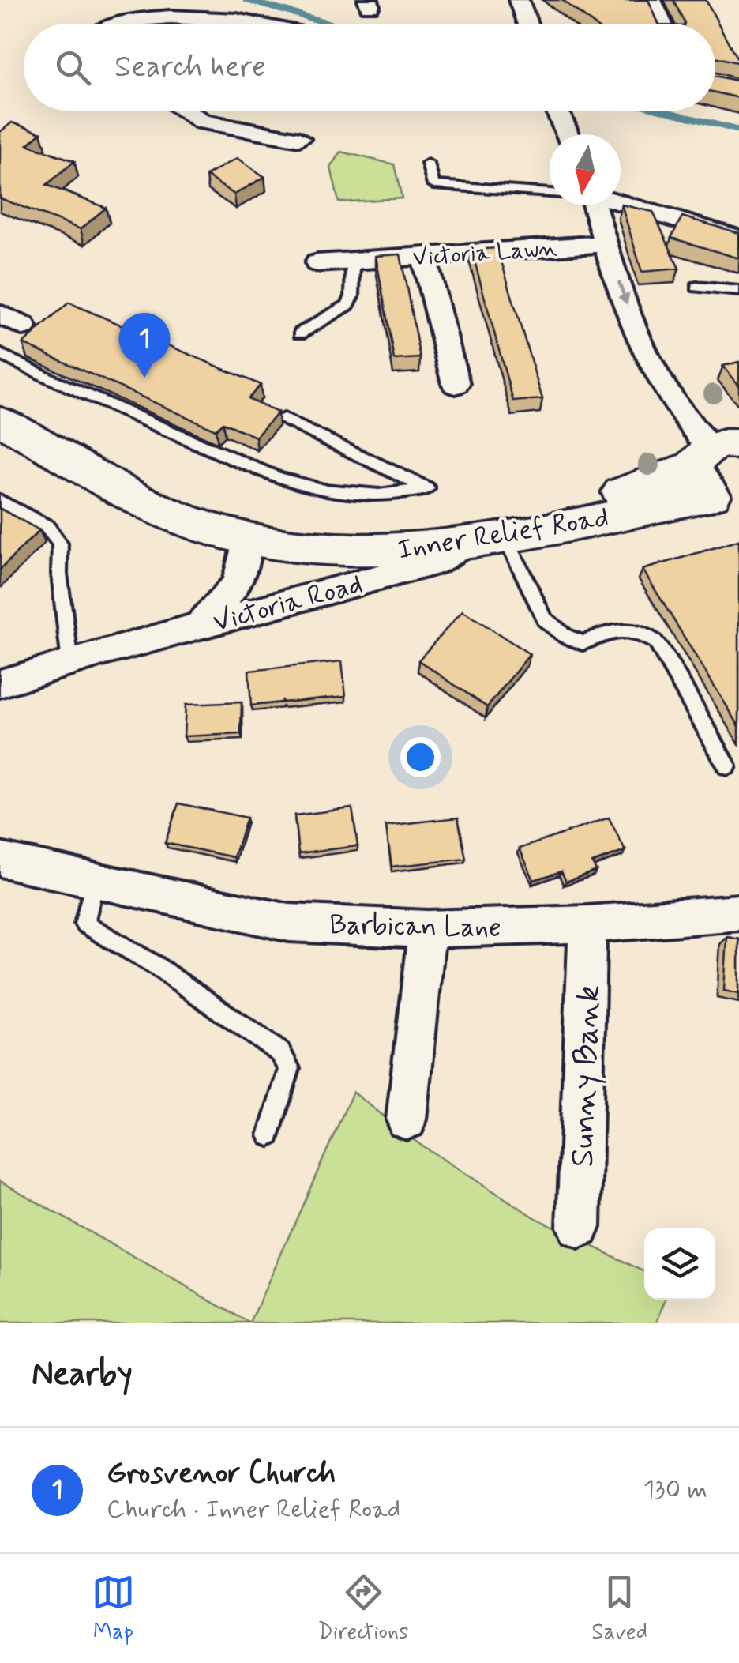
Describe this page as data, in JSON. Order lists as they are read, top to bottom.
{
  "streets": {
    "main road": ["Inner Relief Road"],
    "street": [
      "Victoria Lawn",
      "Victoria Road",
      "Barbican Lane",
      "Sunny Bank"
    ]
  },
  "crossings": [
    ["Inner Relief Road", "Victoria Road"],
    ["Barbican Lane", "Sunny Bank"]
  ],
  "north": "bottom",
  "page": {
    "search": "Search here",
    "pins": "1",
    "heading": "Nearby",
    "list": [
      {
        "mark": "1",
        "name": "Grosvenor Church",
        "note": "Church · Inner Relief Road",
        "value": "130 m"
      }
    ],
    "nav": ["Map", "Directions", "Saved"]
  }
}
